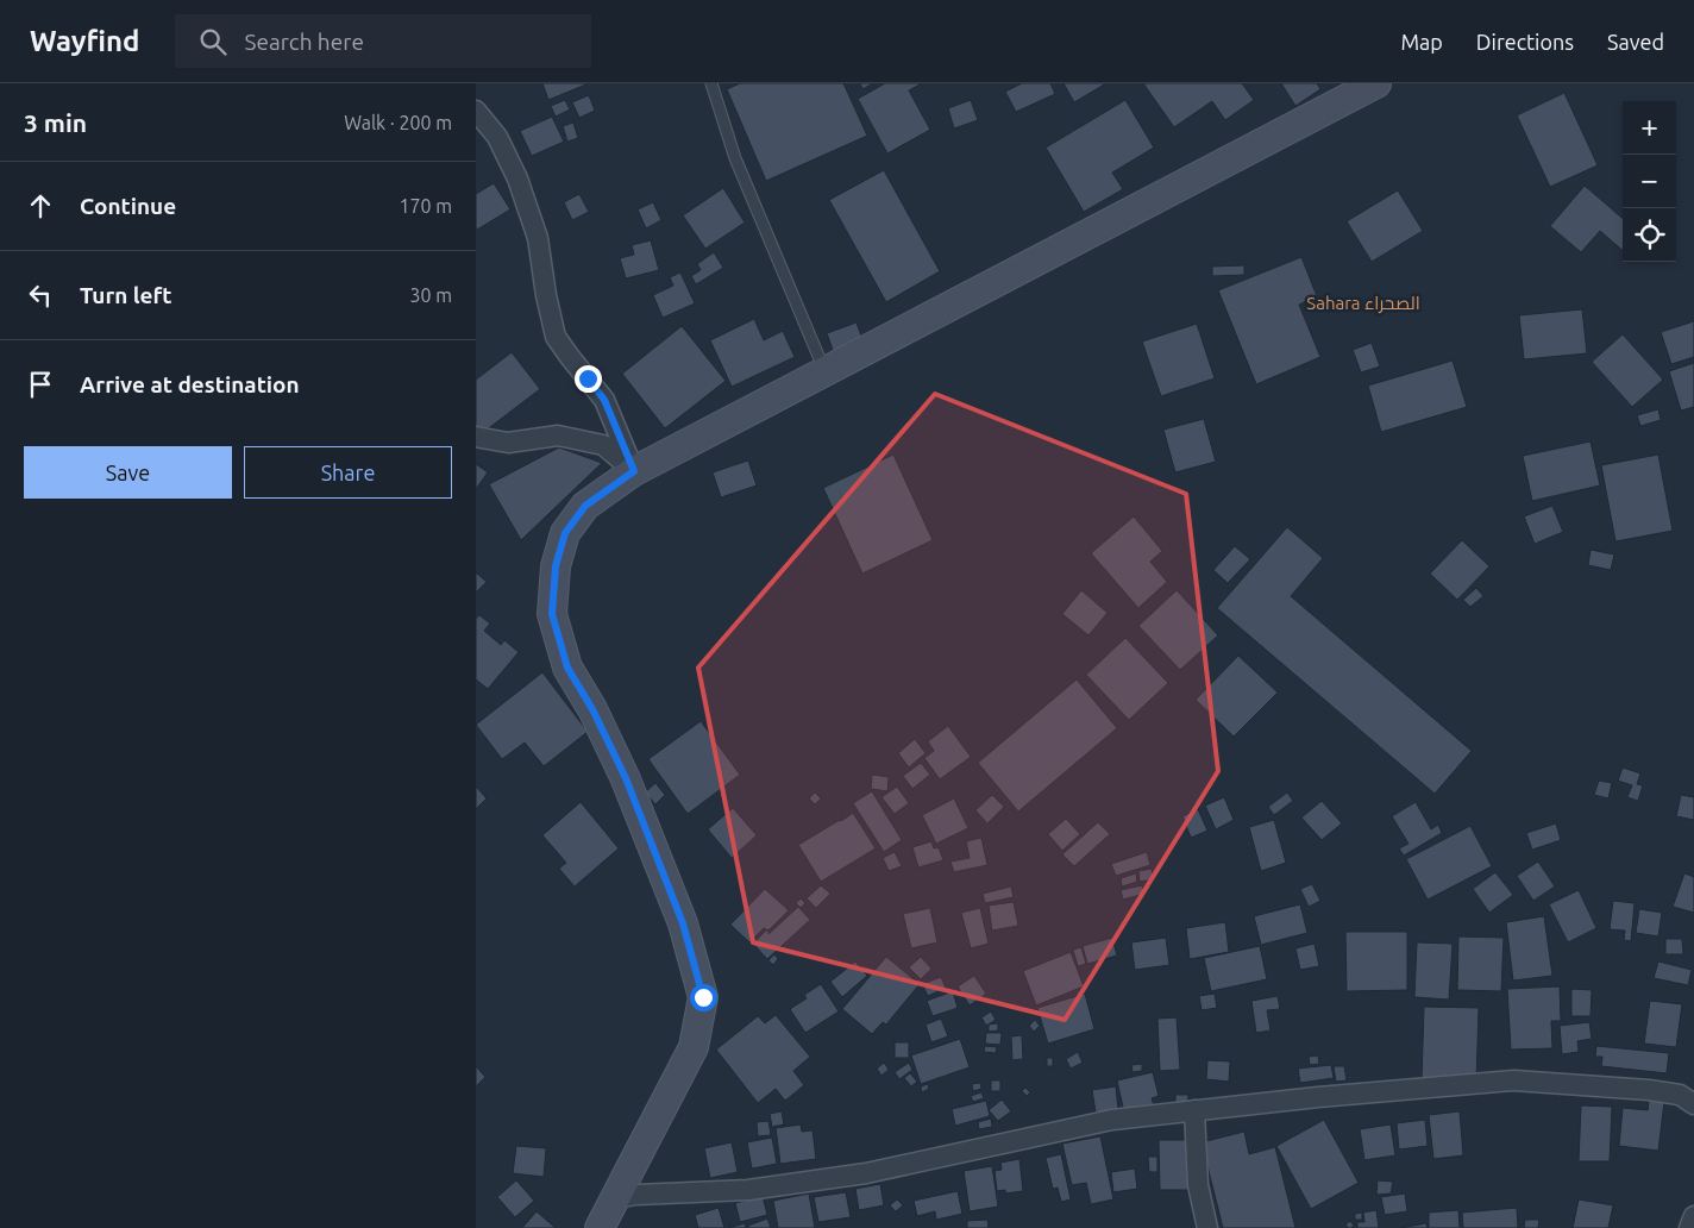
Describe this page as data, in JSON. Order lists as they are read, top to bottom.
{
  "districts": ["Sahara الصحراء"],
  "page": {
    "header": "Wayfind",
    "search": "Search here",
    "nav": ["Map", "Directions", "Saved"],
    "heading": ["3 min", "Walk · 200 m"],
    "map_buttons": ["+", "−"],
    "list": [
      ["Continue", "170 m"],
      ["Turn left", "30 m"],
      "Arrive at destination"
    ],
    "buttons": ["Save", "Share"]
  }
}
